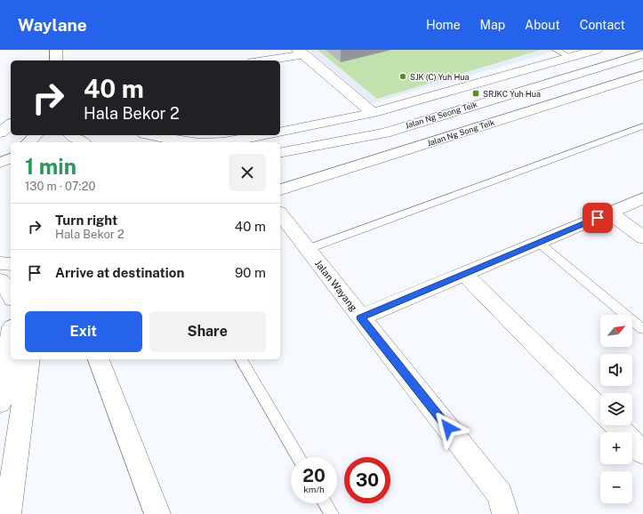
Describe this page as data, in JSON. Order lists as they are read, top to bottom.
{
  "streets": {
    "street": ["Jalan Ng Seong Teik", "Jalan Ng Song Teik", "Jalan Wayang"]
  },
  "places": {
    "other": ["SJK (C) Yuh Hua"],
    "transit": ["SRJKC Yuh Hua"]
  },
  "north": "top right",
  "page": {
    "header": "Waylane",
    "nav": [
      "Home",
      "Map",
      "About",
      "Contact"
    ],
    "turn": ["40 m", "Hala Bekor 2"],
    "heading": ["1 min", "130 m · 07:20"],
    "list": [
      {
        "name": "Turn right",
        "note": "Hala Bekor 2",
        "value": "40 m"
      },
      {
        "name": "Arrive at destination",
        "value": "90 m"
      }
    ],
    "buttons": ["Exit", "Share"],
    "map_buttons": ["+", "−"],
    "speed": "20 km/h",
    "limit": "30"
  }
}
